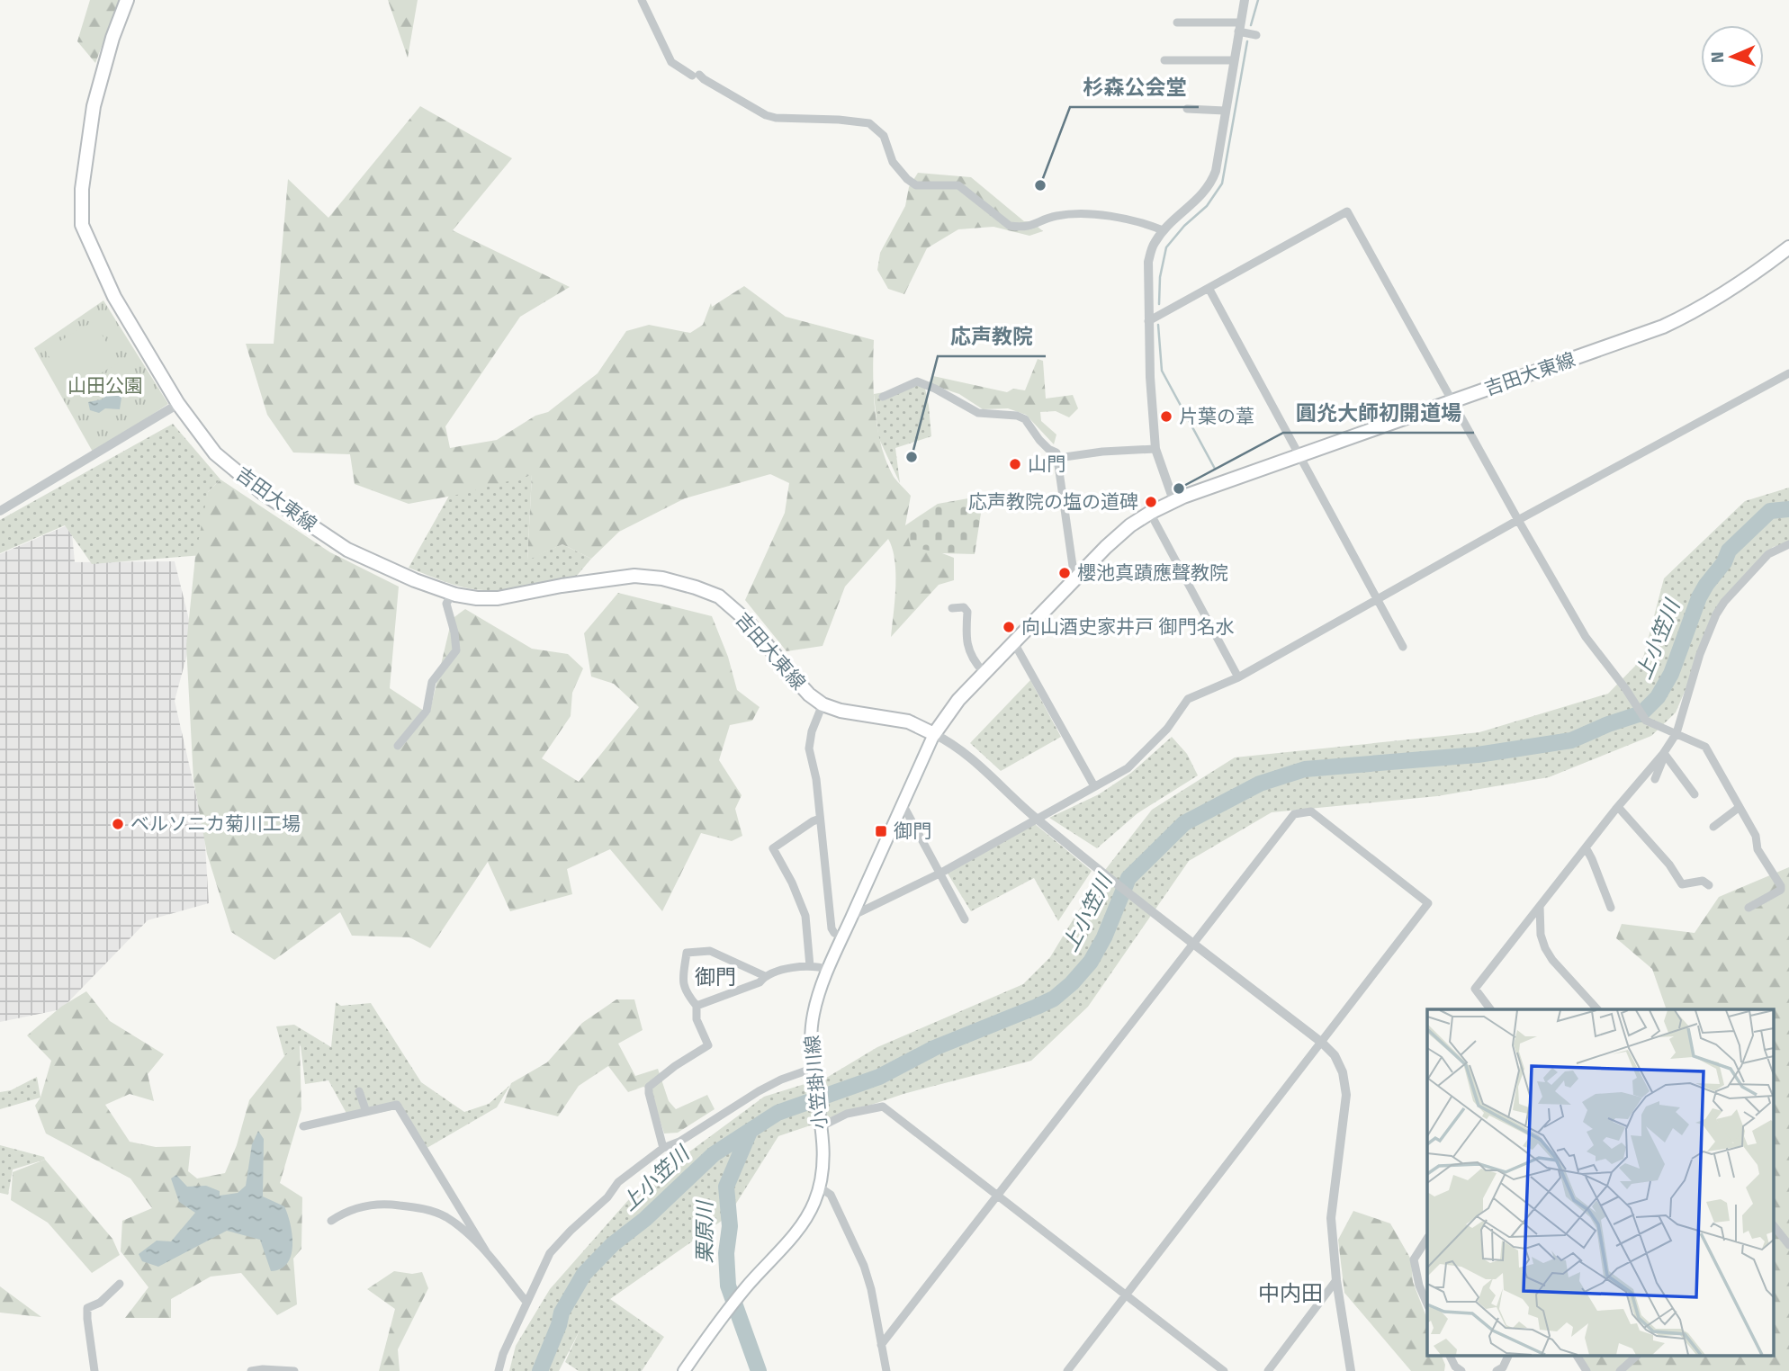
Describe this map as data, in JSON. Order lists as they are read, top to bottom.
{
  "streets": {
    "main road": ["吉田大東線", "小笠掛川線"]
  },
  "crossings": [
    ["吉田大東線", "小笠掛川線"]
  ],
  "districts": ["御門", "中内田"],
  "water": ["上小笠川", "栗原川"],
  "parks": ["山田公園"],
  "places": {
    "other": [
      "杉森公会堂",
      "片葉の葦",
      "応声教院",
      "山門",
      "圓灮大師初開道場",
      "応声教院の塩の道碑",
      "櫻池真蹟應聲教院",
      "向山酒史家井戸 御門名水",
      "ベルソニカ菊川工場"
    ],
    "transit": ["御門"]
  },
  "north": "left"
}
